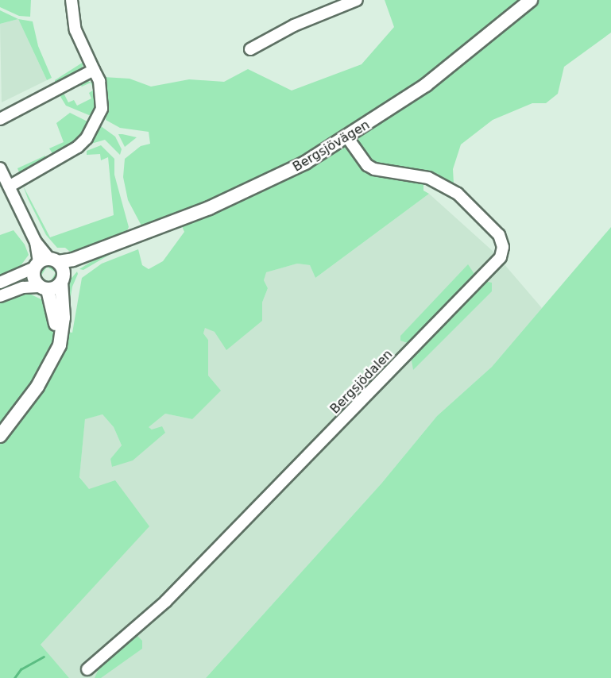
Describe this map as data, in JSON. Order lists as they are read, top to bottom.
{
  "streets": {
    "main road": ["Bergsjövägen"],
    "street": ["Bergsjödalen"]
  },
  "crossings": [
    ["Bergsjövägen", "Bergsjödalen"]
  ]
}
